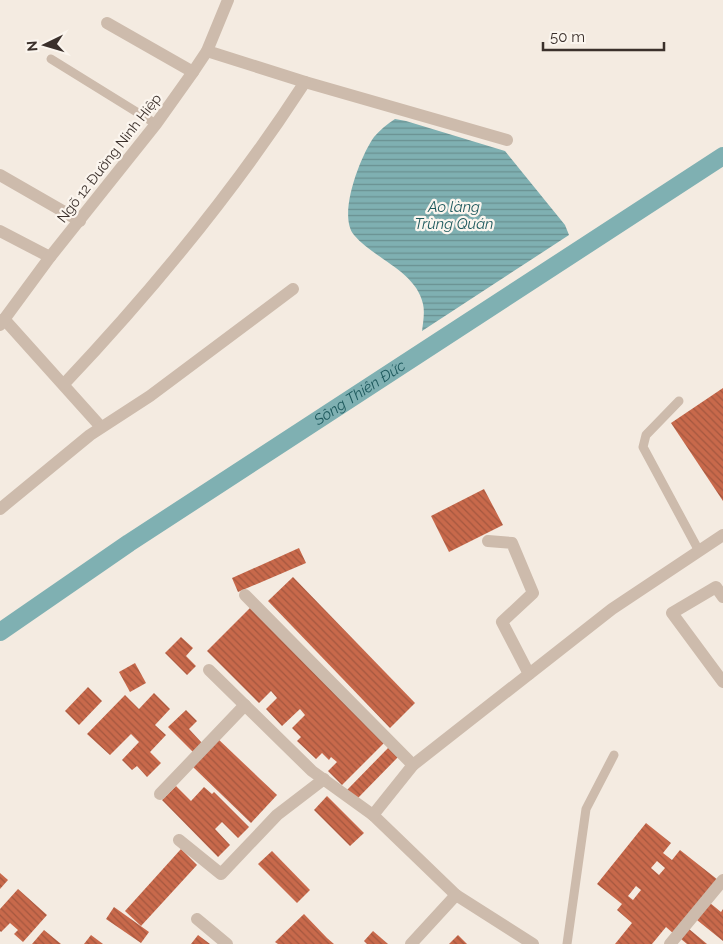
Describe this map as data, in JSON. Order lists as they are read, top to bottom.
{
  "streets": {
    "street": ["Ngõ 12 Đường Ninh Hiệp"]
  },
  "water": ["Ao làng Trùng Quán", "Sông Thiên Đức"],
  "scale_bar": "50 m",
  "north": "left"
}
